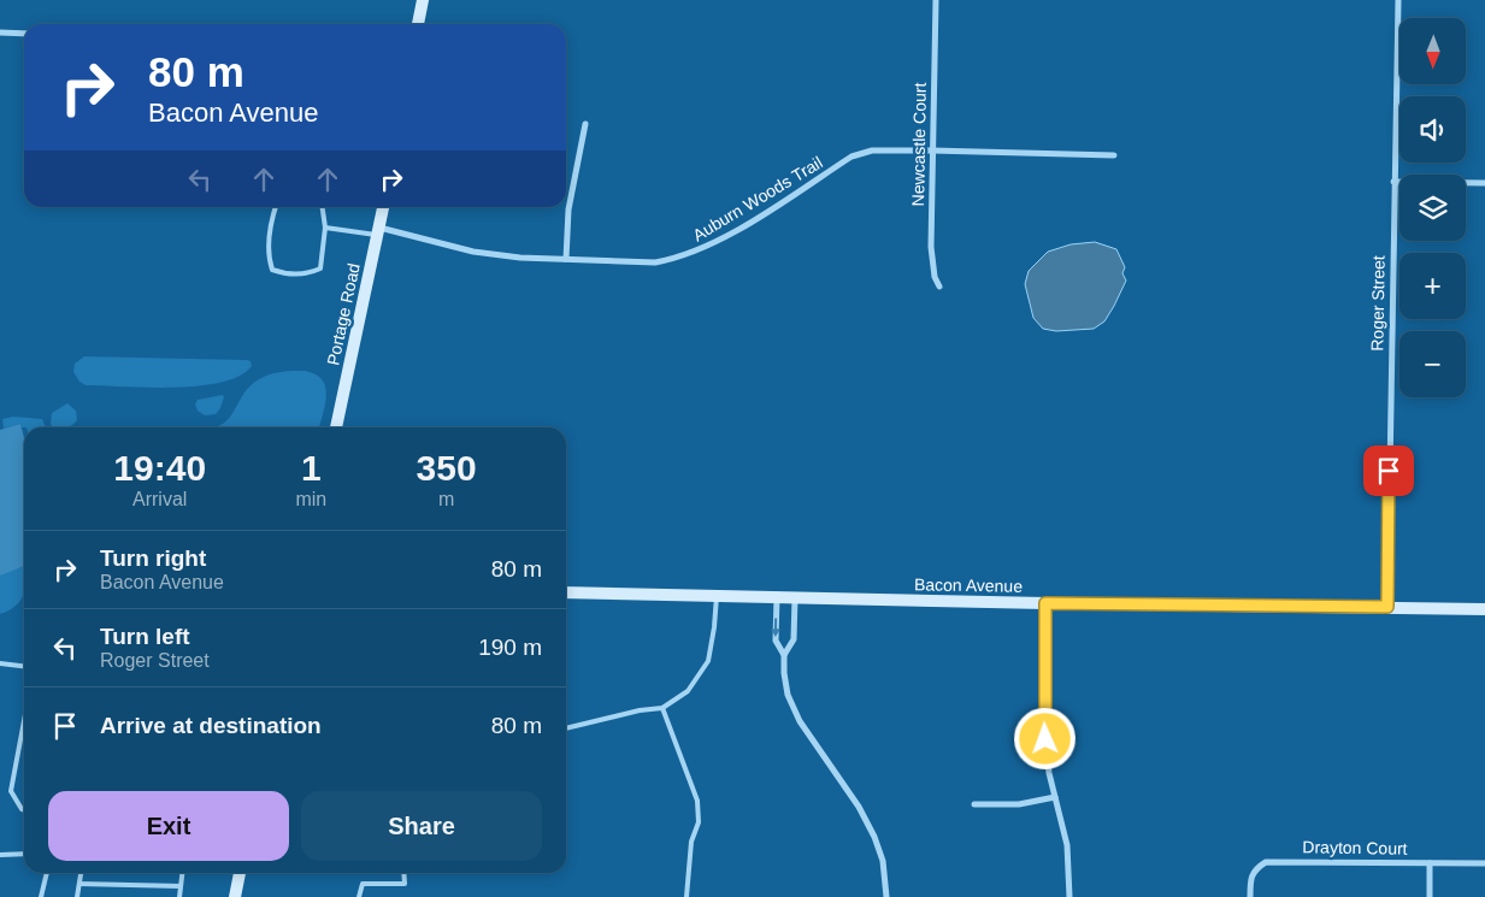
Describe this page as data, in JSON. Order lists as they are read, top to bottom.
{
  "streets": {
    "street": [
      "Newcastle Court",
      "Auburn Woods Trail",
      "Roger Street",
      "Portage Road",
      "Bacon Avenue",
      "Drayton Court"
    ]
  },
  "crossings": [
    ["Newcastle Court", "Auburn Woods Trail"],
    ["Auburn Woods Trail", "Portage Road"],
    ["Roger Street", "Bacon Avenue"]
  ],
  "north": "bottom",
  "page": {
    "map_buttons": ["+", "−"],
    "turn": ["80 m", "Bacon Avenue"],
    "eta": [
      "19:40",
      "Arrival",
      "1",
      "min",
      "350",
      "m"
    ],
    "list": [
      {
        "name": "Turn right",
        "note": "Bacon Avenue",
        "value": "80 m"
      },
      {
        "name": "Turn left",
        "note": "Roger Street",
        "value": "190 m"
      },
      {
        "name": "Arrive at destination",
        "value": "80 m"
      }
    ],
    "buttons": ["Exit", "Share"]
  }
}
